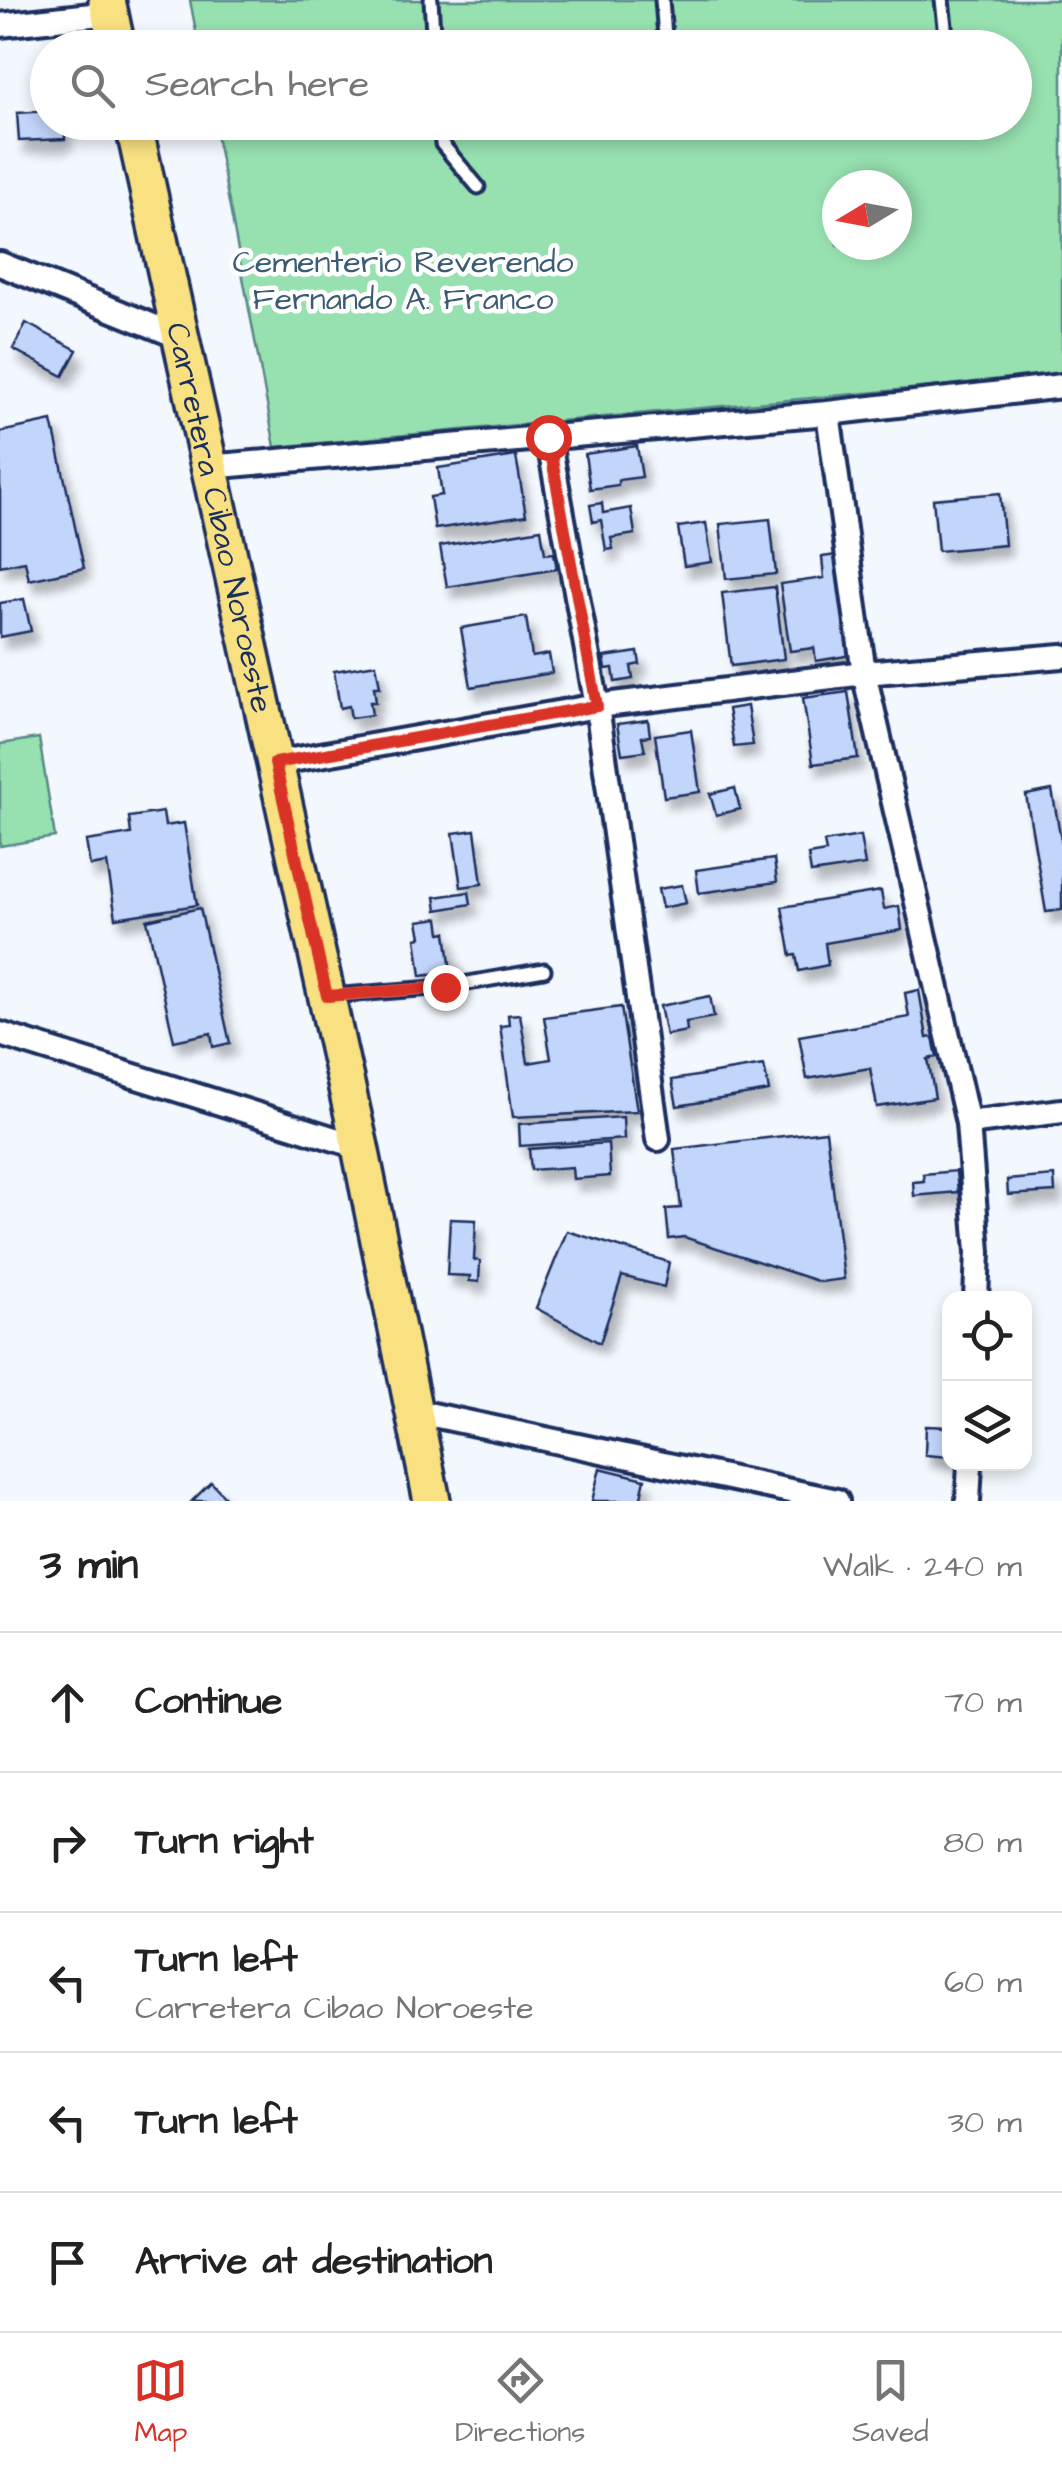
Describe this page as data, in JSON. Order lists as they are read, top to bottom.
{
  "streets": {
    "main road": ["Carretera Cibao Noroeste"]
  },
  "parks": ["Cementerio Reverendo Fernando A. Franco"],
  "north": "left",
  "page": {
    "search": "Search here",
    "heading": ["3 min", "Walk · 240 m"],
    "list": [
      ["Continue", "70 m"],
      ["Turn right", "80 m"],
      ["Turn left", "Carretera Cibao Noroeste", "60 m"],
      ["Turn left", "30 m"],
      "Arrive at destination"
    ],
    "nav": ["Map", "Directions", "Saved"]
  }
}
